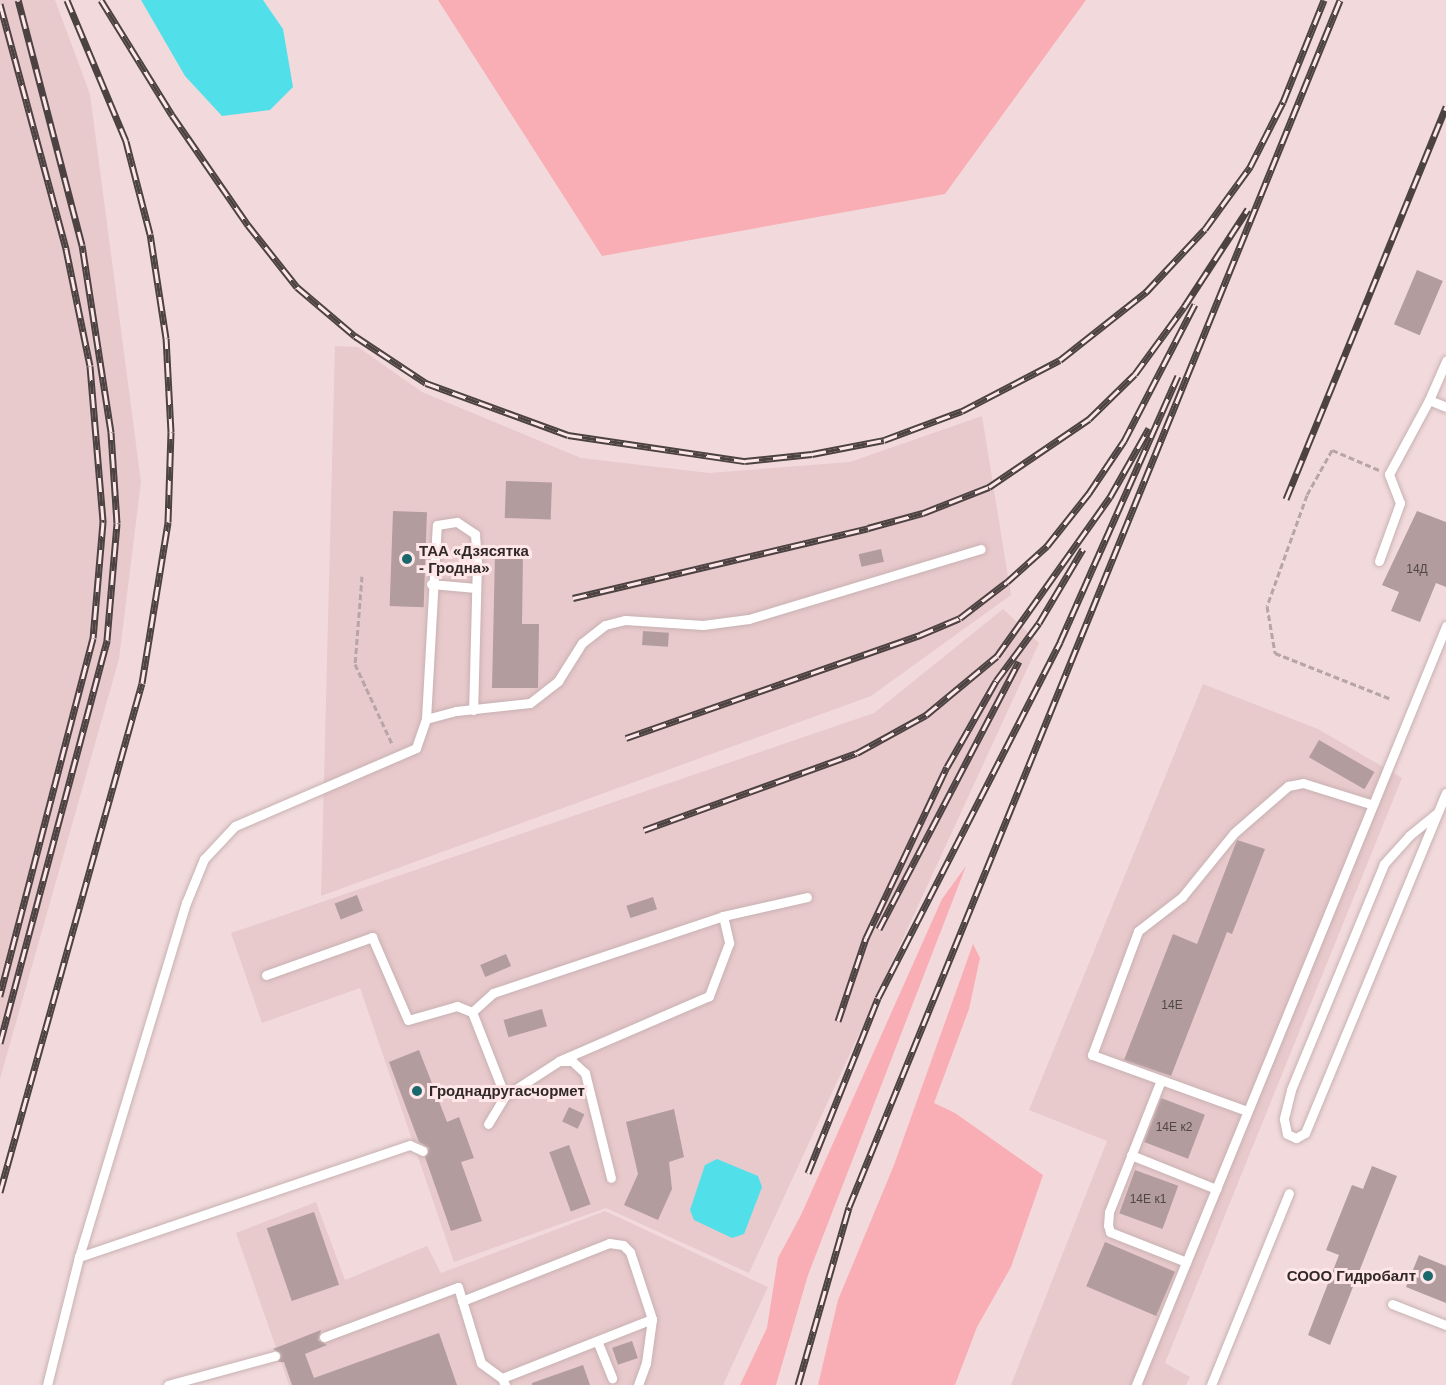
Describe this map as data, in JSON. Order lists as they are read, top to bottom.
{
  "places": ["ТАА «Дзясятка - Гродна»", "Гроднадругасчормет", "СООО Гидробалт"],
  "house_numbers": [
    "14Д",
    "14Е",
    "14Е к2",
    "14Е к1"
  ]
}
